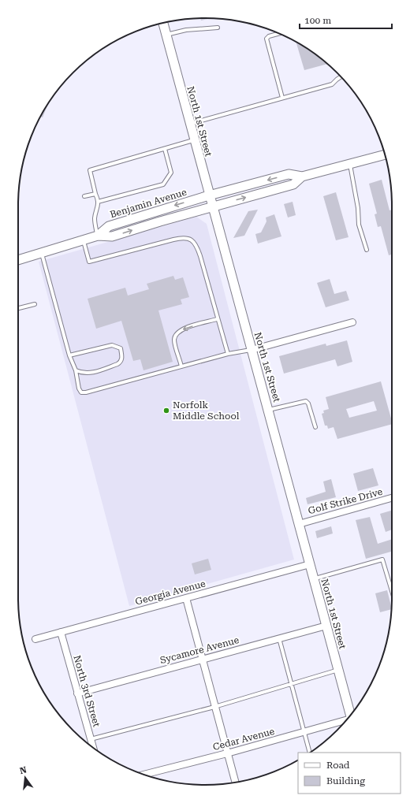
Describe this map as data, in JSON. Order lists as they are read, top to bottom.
{
  "streets": {
    "main road": ["North 1st Street", "Benjamin Avenue"],
    "street": [
      "Golf Strike Drive",
      "Georgia Avenue",
      "Sycamore Avenue",
      "North 3rd Street",
      "Cedar Avenue"
    ]
  },
  "crossings": [
    ["North 1st Street", "Benjamin Avenue"],
    ["North 1st Street", "Golf Strike Drive"],
    ["North 1st Street", "Georgia Avenue"],
    ["North 1st Street", "Sycamore Avenue"],
    ["Georgia Avenue", "North 3rd Street"],
    ["Sycamore Avenue", "North 3rd Street"]
  ],
  "places": ["Norfolk Middle School"],
  "legend": ["Road", "Building"],
  "scale_bar": "100 m",
  "north": "top"
}
